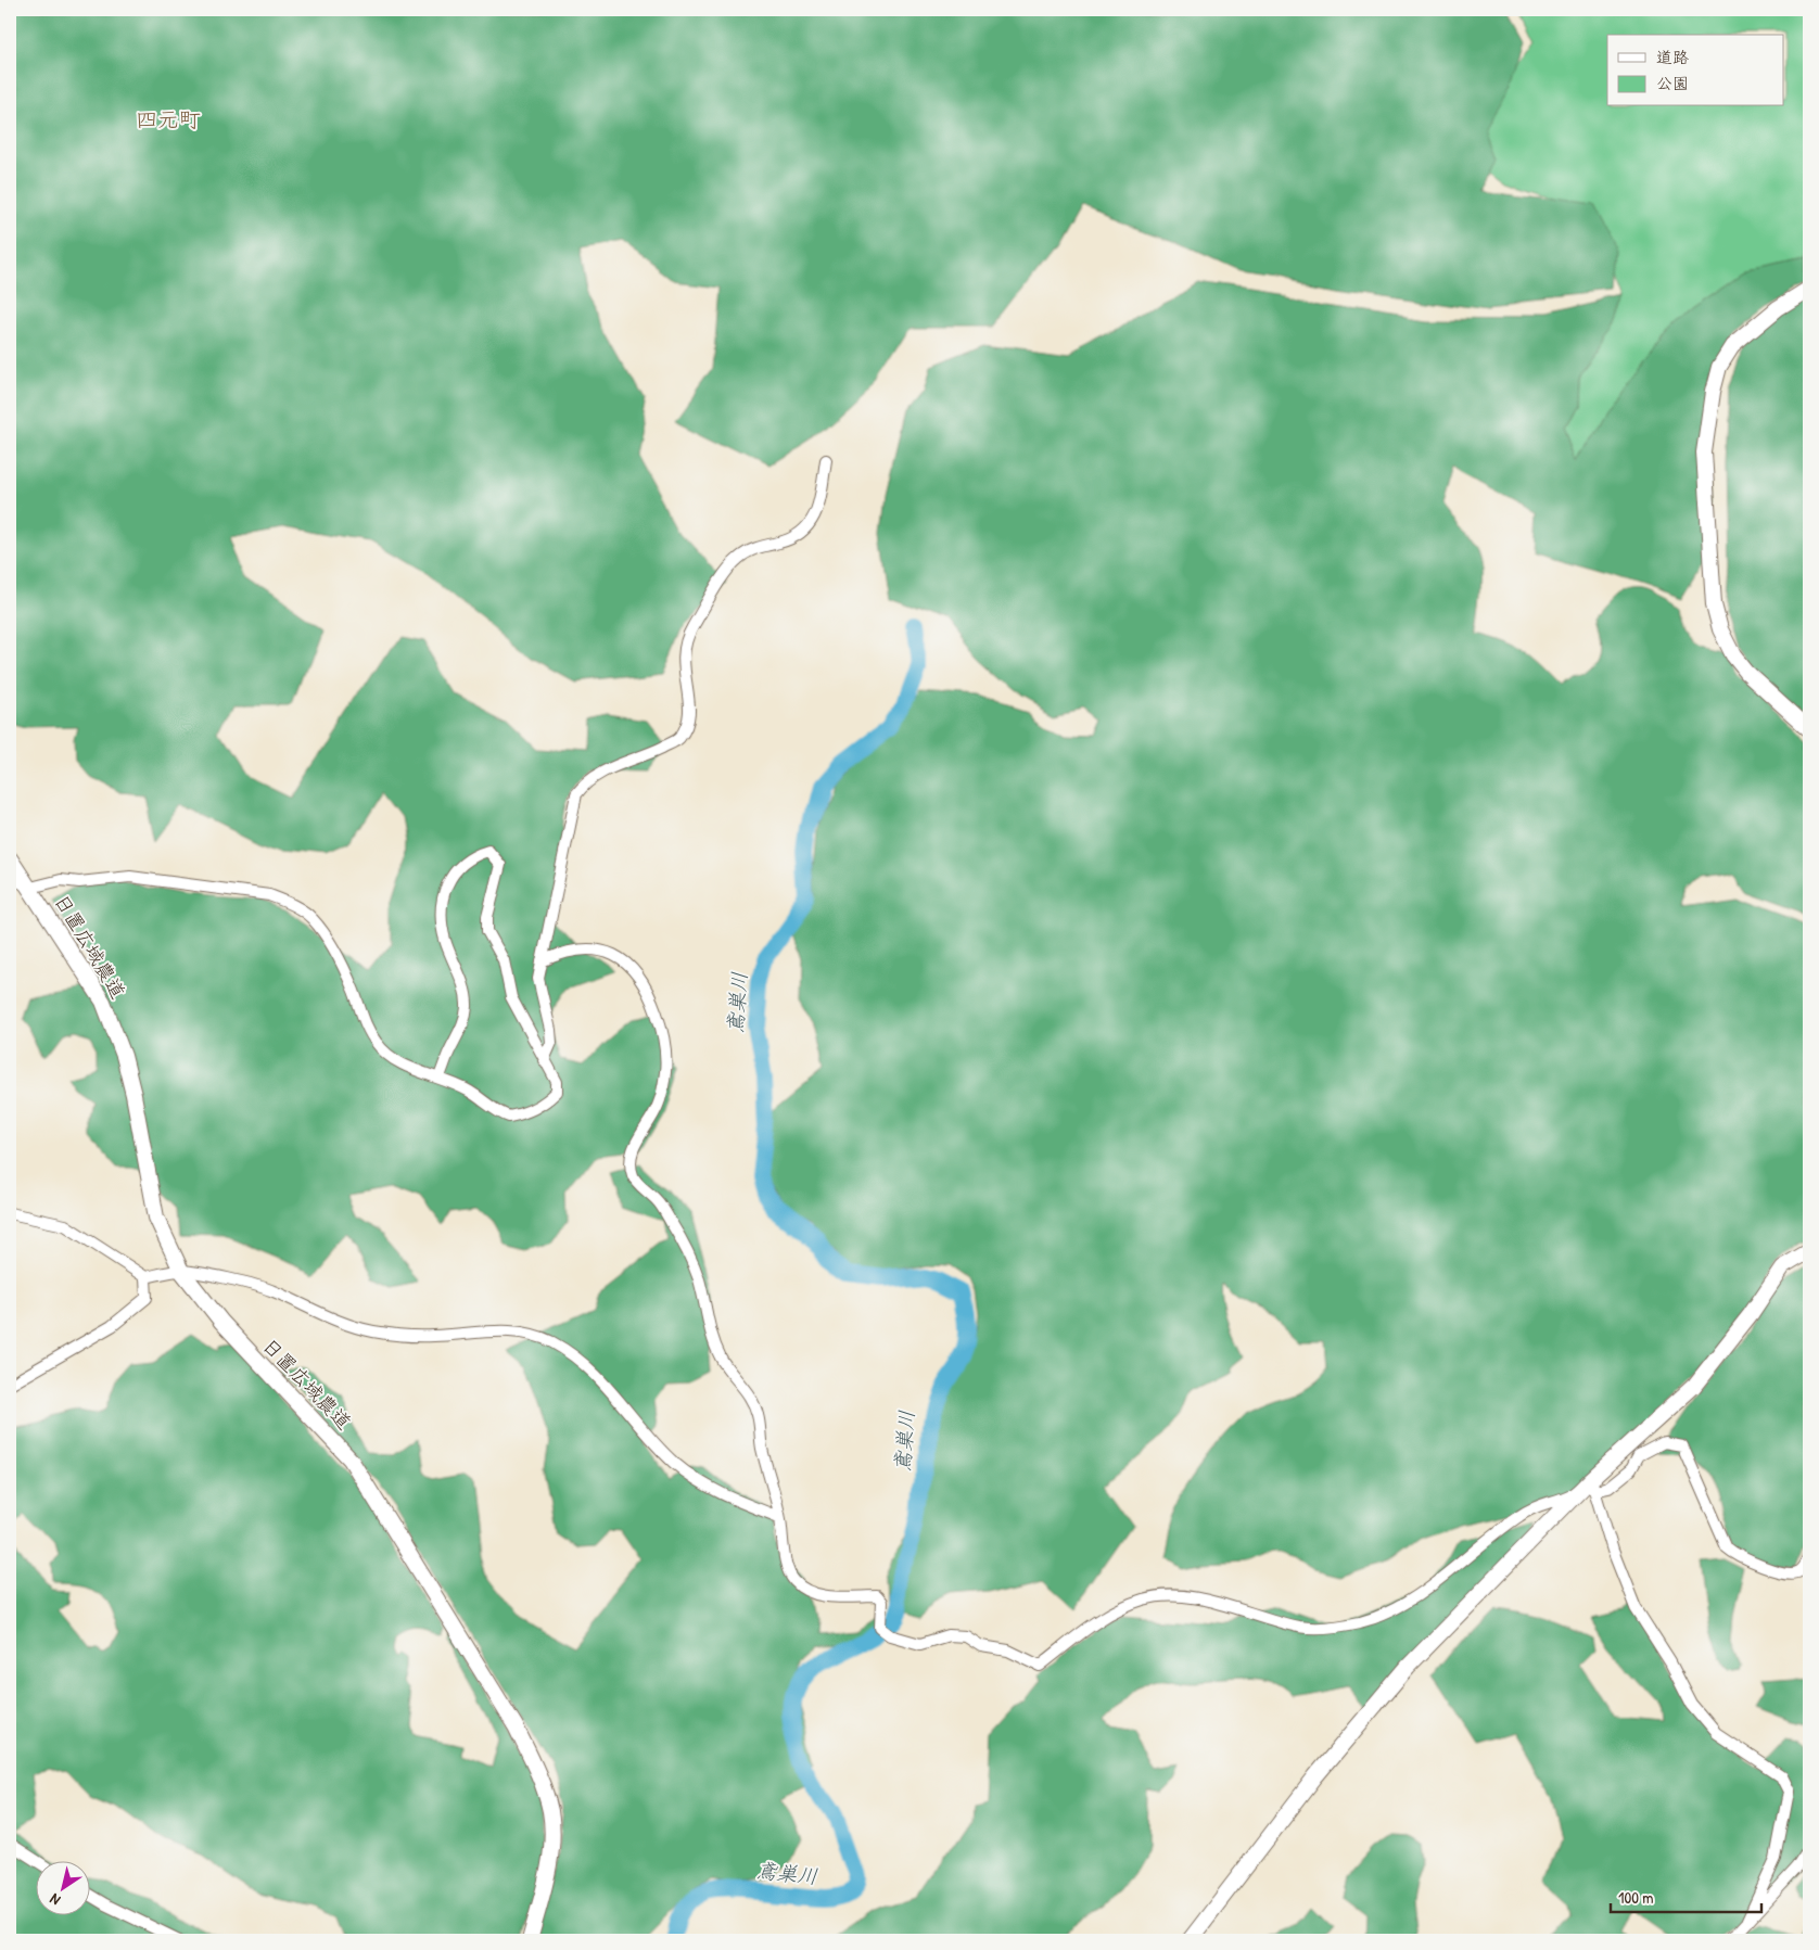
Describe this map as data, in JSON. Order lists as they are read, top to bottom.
{
  "streets": {
    "street": ["日置広域農道"]
  },
  "districts": ["四元町"],
  "water": ["鳶巣川"],
  "legend": ["道路", "公園"],
  "scale_bar": "100 m",
  "north": "bottom left"
}
